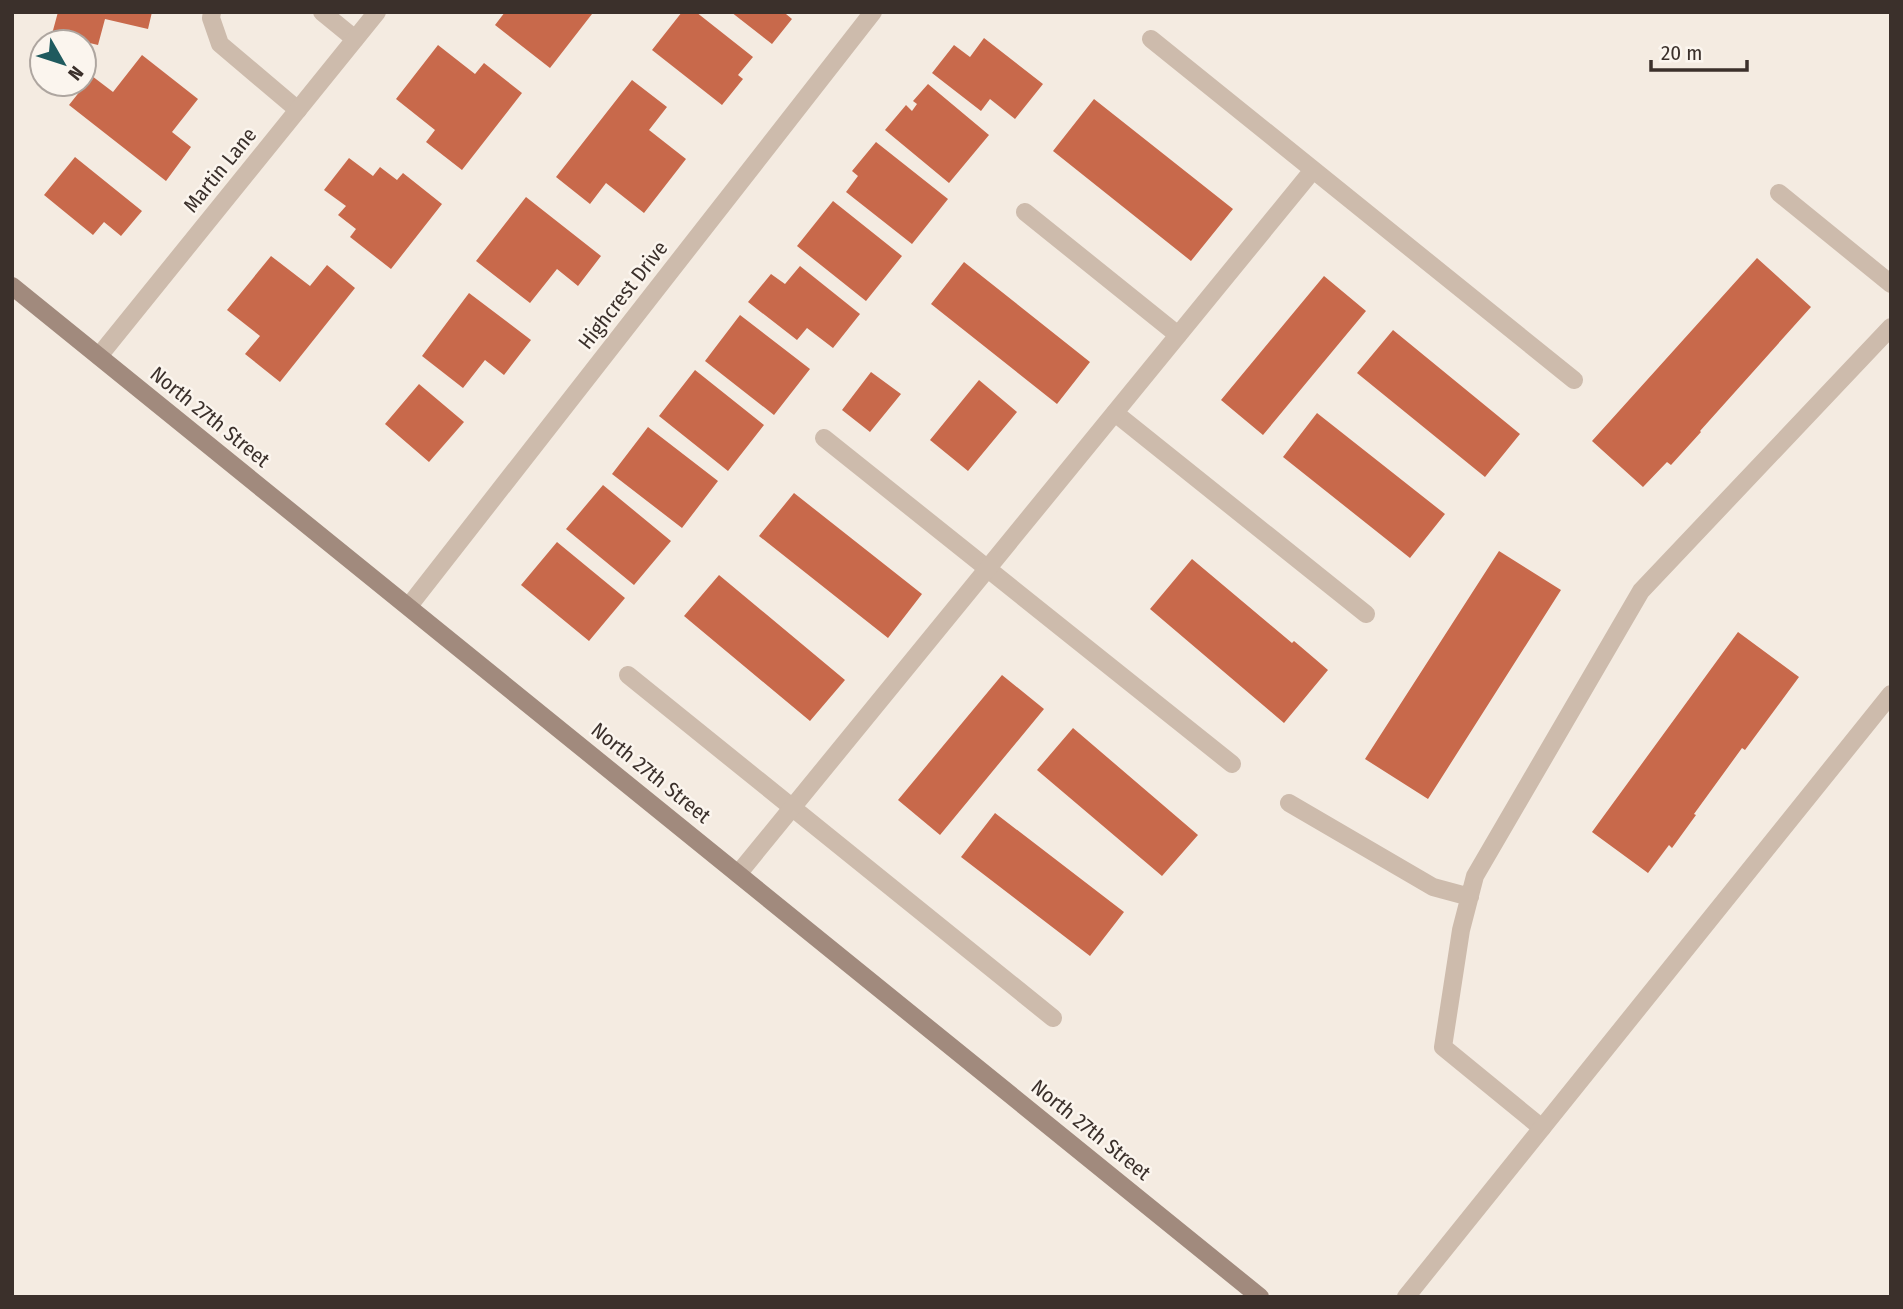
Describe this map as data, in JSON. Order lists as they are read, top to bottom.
{
  "streets": {
    "street": ["Martin Lane", "Highcrest Drive", "North 27th Street"]
  },
  "crossings": [
    ["Martin Lane", "North 27th Street"],
    ["Highcrest Drive", "North 27th Street"]
  ],
  "scale_bar": "20 m",
  "north": "bottom right"
}
